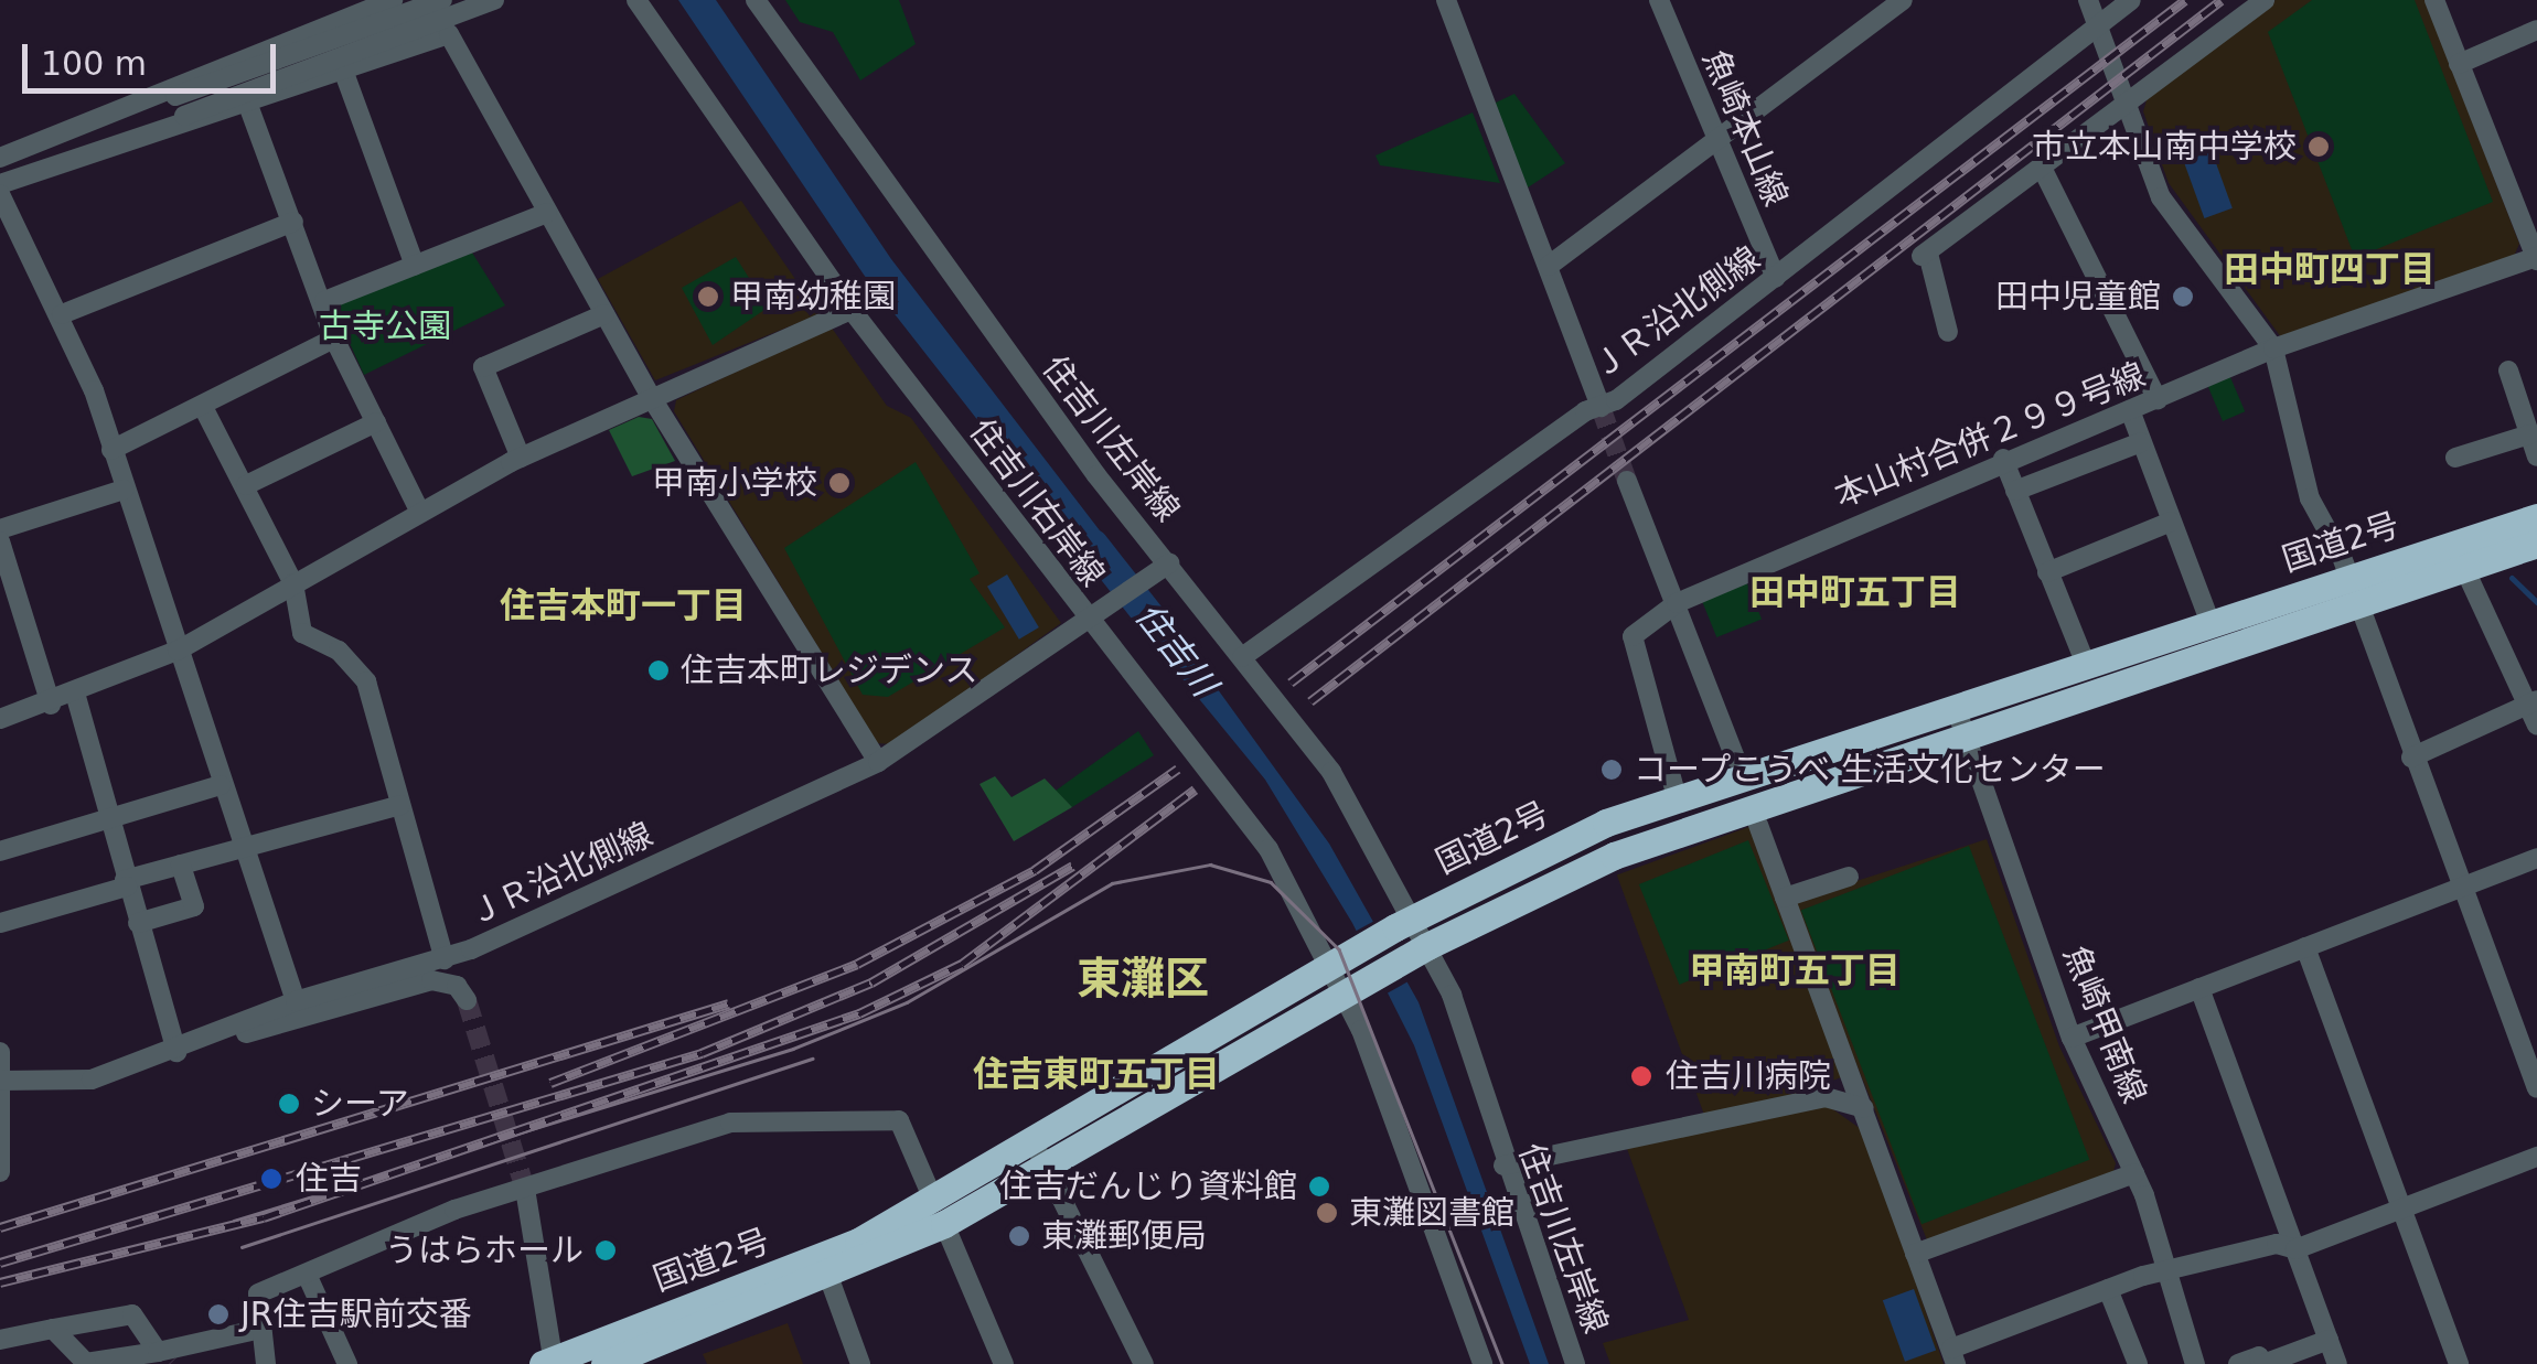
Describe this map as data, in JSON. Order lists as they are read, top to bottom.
{
  "streets": {
    "highway": ["国道2号"],
    "street": [
      "魚崎本山線",
      "ＪＲ沿北側線",
      "本山村合併２９９号線",
      "住吉川左岸線",
      "住吉川右岸線",
      "魚崎甲南線"
    ]
  },
  "crossings": [
    ["魚崎本山線", "ＪＲ沿北側線"],
    ["ＪＲ沿北側線", "住吉川左岸線"],
    ["ＪＲ沿北側線", "住吉川右岸線"],
    ["本山村合併２９９号線", "国道2号"],
    ["住吉川左岸線", "国道2号"],
    ["住吉川右岸線", "国道2号"],
    ["国道2号", "魚崎甲南線"]
  ],
  "districts": [
    "田中町四丁目",
    "田中町五丁目",
    "住吉本町一丁目",
    "甲南町五丁目",
    "東灘区",
    "住吉東町五丁目"
  ],
  "water": ["住吉川"],
  "parks": ["古寺公園"],
  "places": [
    "市立本山南中学校",
    "甲南幼稚園",
    "田中児童館",
    "甲南小学校",
    "住吉本町レジデンス",
    "コープこうべ 生活文化センター",
    "住吉川病院",
    "シーア",
    "住吉",
    "住吉だんじり資料館",
    "東灘図書館",
    "東灘郵便局",
    "うはらホール",
    "JR住吉駅前交番"
  ],
  "scale_bar": "100 m"
}
